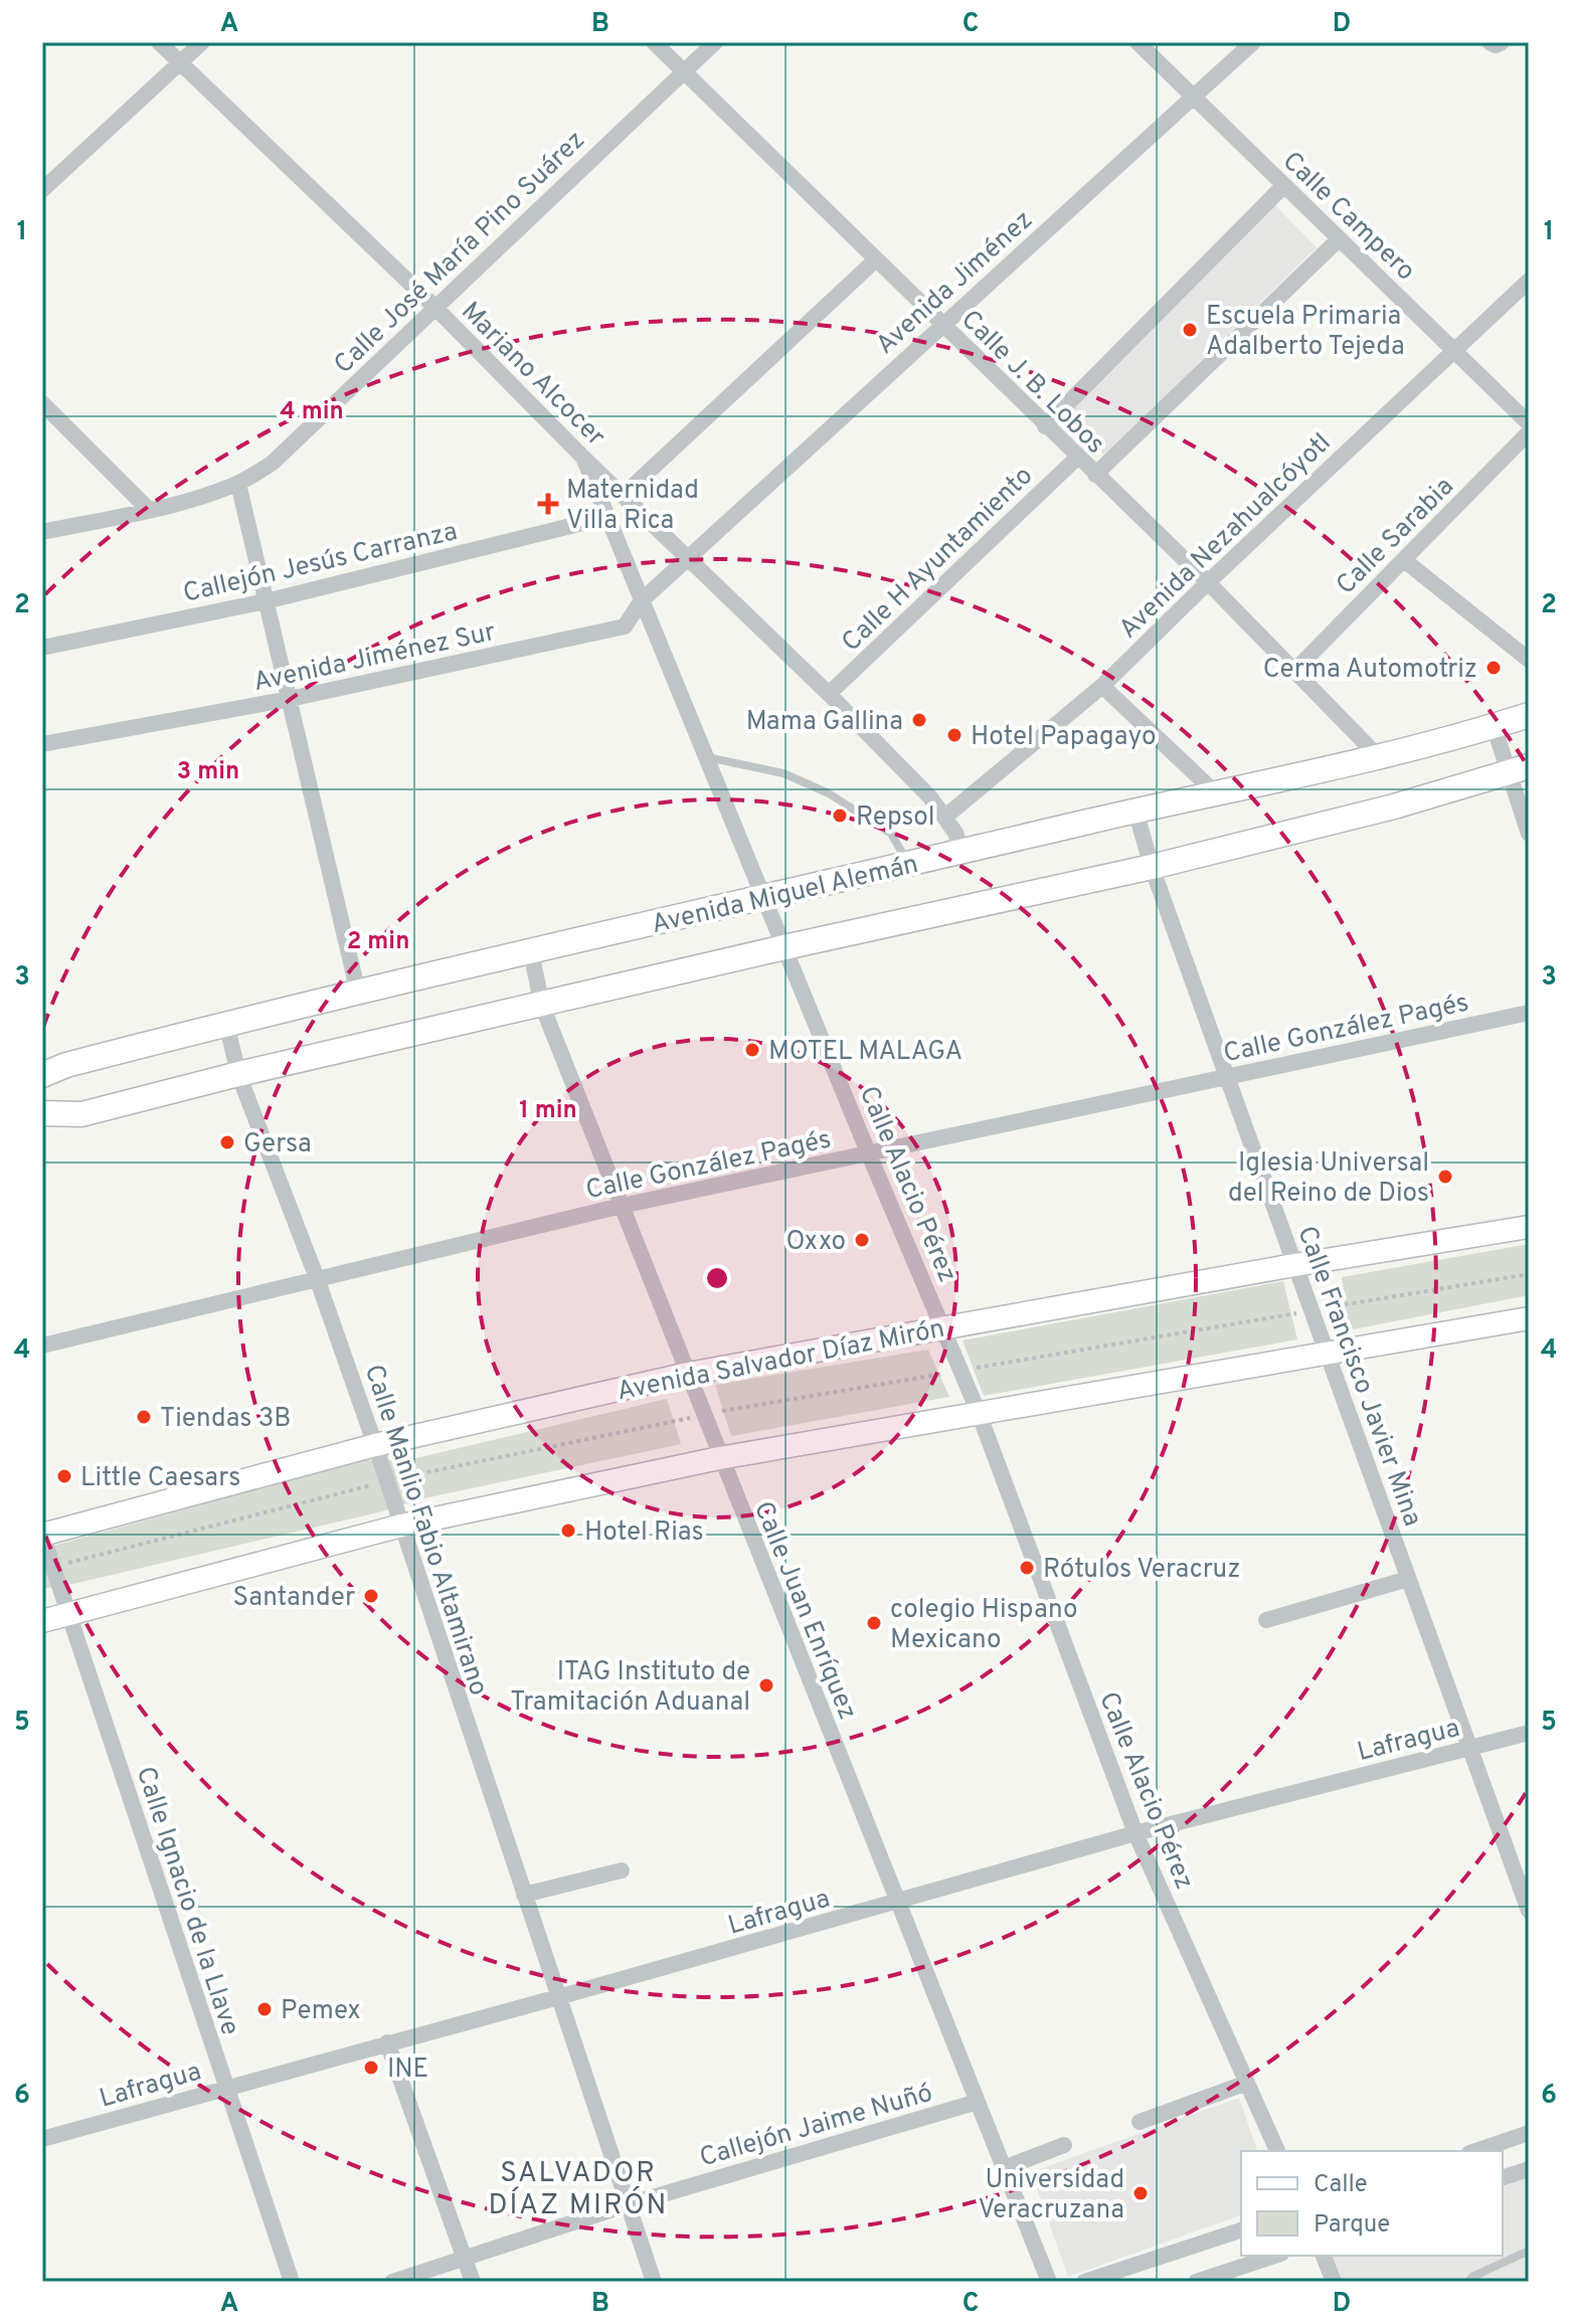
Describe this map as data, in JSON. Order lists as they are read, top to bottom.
{
  "streets": {
    "main road": ["Avenida Miguel Alemán", "Avenida Salvador Díaz Mirón"],
    "street": [
      "Calle Campero",
      "Calle José María Pino Suárez",
      "Avenida Jiménez",
      "Mariano Alcocer",
      "Calle J. B. Lobos",
      "Avenida Nezahualcóyotl",
      "Calle Sarabia",
      "Calle H Ayuntamiento",
      "Callejón Jesús Carranza",
      "Avenida Jiménez Sur",
      "Calle González Pagés",
      "Calle Alacio Pérez",
      "Calle Francisco Javier Mina",
      "Calle Manlio Fabio Altamirano",
      "Calle Juan Enríquez",
      "Lafragua",
      "Calle Ignacio de la Llave",
      "Callejón Jaime Nuñó"
    ]
  },
  "crossings": [
    ["Calle Campero", "Avenida Jiménez"],
    ["Calle Campero", "Avenida Nezahualcóyotl"],
    ["Calle José María Pino Suárez", "Mariano Alcocer"],
    ["Calle José María Pino Suárez", "Calle J. B. Lobos"],
    ["Avenida Jiménez", "Mariano Alcocer"],
    ["Avenida Jiménez", "Calle J. B. Lobos"],
    ["Avenida Jiménez", "Avenida Jiménez Sur"],
    ["Mariano Alcocer", "Avenida Nezahualcóyotl"],
    ["Mariano Alcocer", "Calle H Ayuntamiento"],
    ["Mariano Alcocer", "Avenida Jiménez Sur"],
    ["Mariano Alcocer", "Avenida Miguel Alemán"],
    ["Mariano Alcocer", "Calle Alacio Pérez"],
    ["Calle J. B. Lobos", "Avenida Nezahualcóyotl"],
    ["Calle J. B. Lobos", "Calle Sarabia"],
    ["Calle J. B. Lobos", "Calle H Ayuntamiento"],
    ["Calle J. B. Lobos", "Avenida Miguel Alemán"],
    ["Callejón Jesús Carranza", "Calle Alacio Pérez"],
    ["Avenida Jiménez Sur", "Calle Alacio Pérez"],
    ["Avenida Miguel Alemán", "Calle Alacio Pérez"],
    ["Avenida Miguel Alemán", "Calle Francisco Javier Mina"],
    ["Avenida Miguel Alemán", "Calle Manlio Fabio Altamirano"],
    ["Avenida Miguel Alemán", "Calle Juan Enríquez"],
    ["Calle González Pagés", "Calle Alacio Pérez"],
    ["Calle González Pagés", "Calle Francisco Javier Mina"],
    ["Calle González Pagés", "Calle Manlio Fabio Altamirano"],
    ["Calle González Pagés", "Calle Juan Enríquez"],
    ["Calle Alacio Pérez", "Avenida Salvador Díaz Mirón"],
    ["Calle Alacio Pérez", "Lafragua"],
    ["Avenida Salvador Díaz Mirón", "Calle Francisco Javier Mina"],
    ["Avenida Salvador Díaz Mirón", "Calle Manlio Fabio Altamirano"],
    ["Avenida Salvador Díaz Mirón", "Calle Juan Enríquez"],
    ["Avenida Salvador Díaz Mirón", "Calle Ignacio de la Llave"],
    ["Calle Francisco Javier Mina", "Lafragua"],
    ["Calle Manlio Fabio Altamirano", "Lafragua"],
    ["Calle Manlio Fabio Altamirano", "Callejón Jaime Nuñó"],
    ["Calle Juan Enríquez", "Lafragua"],
    ["Calle Juan Enríquez", "Callejón Jaime Nuñó"],
    ["Lafragua", "Calle Ignacio de la Llave"]
  ],
  "districts": ["SALVADOR DÍAZ MIRÓN"],
  "places": {
    "other": [
      "Escuela Primaria Adalberto Tejeda",
      "Cerma Automotriz",
      "Mama Gallina",
      "Hotel Papagayo",
      "Repsol",
      "MOTEL MALAGA",
      "Gersa",
      "Iglesia Universal del Reino de Dios",
      "Oxxo",
      "Tiendas 3B",
      "Little Caesars",
      "Hotel Rias",
      "Rótulos Veracruz",
      "Santander",
      "colegio Hispano Mexicano",
      "ITAG Instituto de Tramitación Aduanal",
      "Pemex",
      "INE",
      "Universidad Veracruzana"
    ],
    "health": ["Maternidad Villa Rica"]
  },
  "legend": ["Calle", "Parque"],
  "grid": {
    "columns": [
      "A",
      "B",
      "C",
      "D"
    ],
    "rows": [
      "1",
      "2",
      "3",
      "4",
      "5",
      "6"
    ]
  },
  "rings": [
    "4 min",
    "3 min",
    "2 min",
    "1 min"
  ]
}
